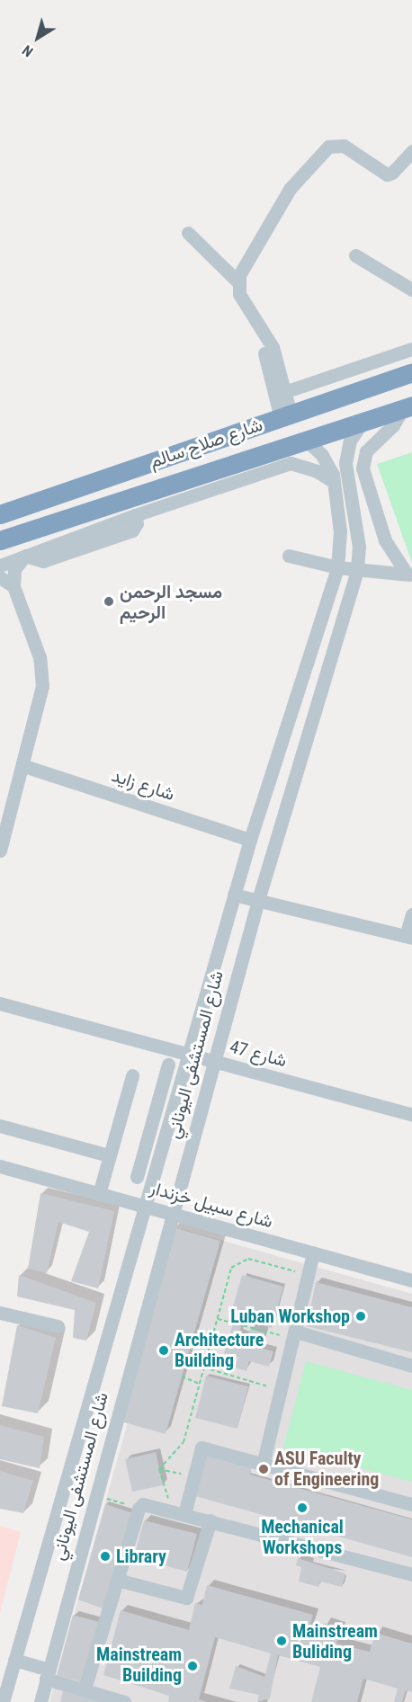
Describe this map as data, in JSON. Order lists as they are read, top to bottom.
{
  "streets": {
    "highway": ["شارع صلاح سالم"],
    "street": [
      "شارع زايد",
      "شارع 47",
      "شارع المستشفى اليوناني",
      "شارع سبيل خزندار"
    ]
  },
  "crossings": [
    ["شارع صلاح سالم", "شارع المستشفى اليوناني"],
    ["شارع زايد", "شارع المستشفى اليوناني"],
    ["شارع 47", "شارع المستشفى اليوناني"],
    ["شارع المستشفى اليوناني", "شارع سبيل خزندار"]
  ],
  "places": [
    "مسجد الرحمن الرحيم",
    "Luban Workshop",
    "Architecture Building",
    "ASU Faculty of Engineering",
    "Mechanical Workshops",
    "Library",
    "Mainstream Buliding",
    "Mainstream Building"
  ],
  "north": "bottom left"
}
